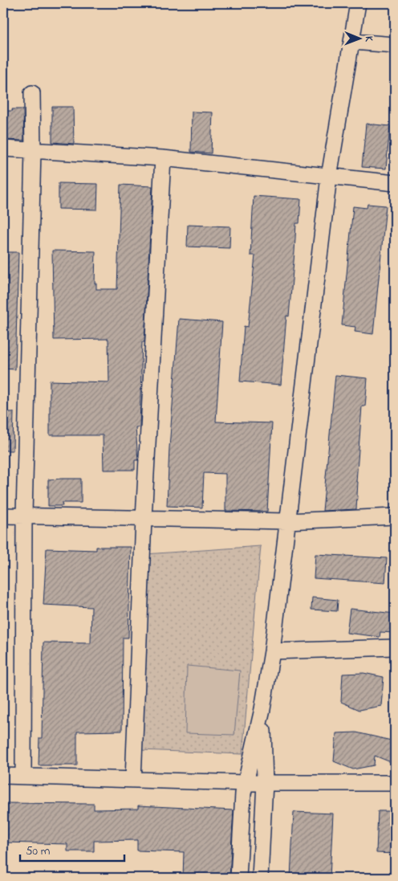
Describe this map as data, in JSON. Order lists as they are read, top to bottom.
{
  "scale_bar": "50 m",
  "north": "right"
}
